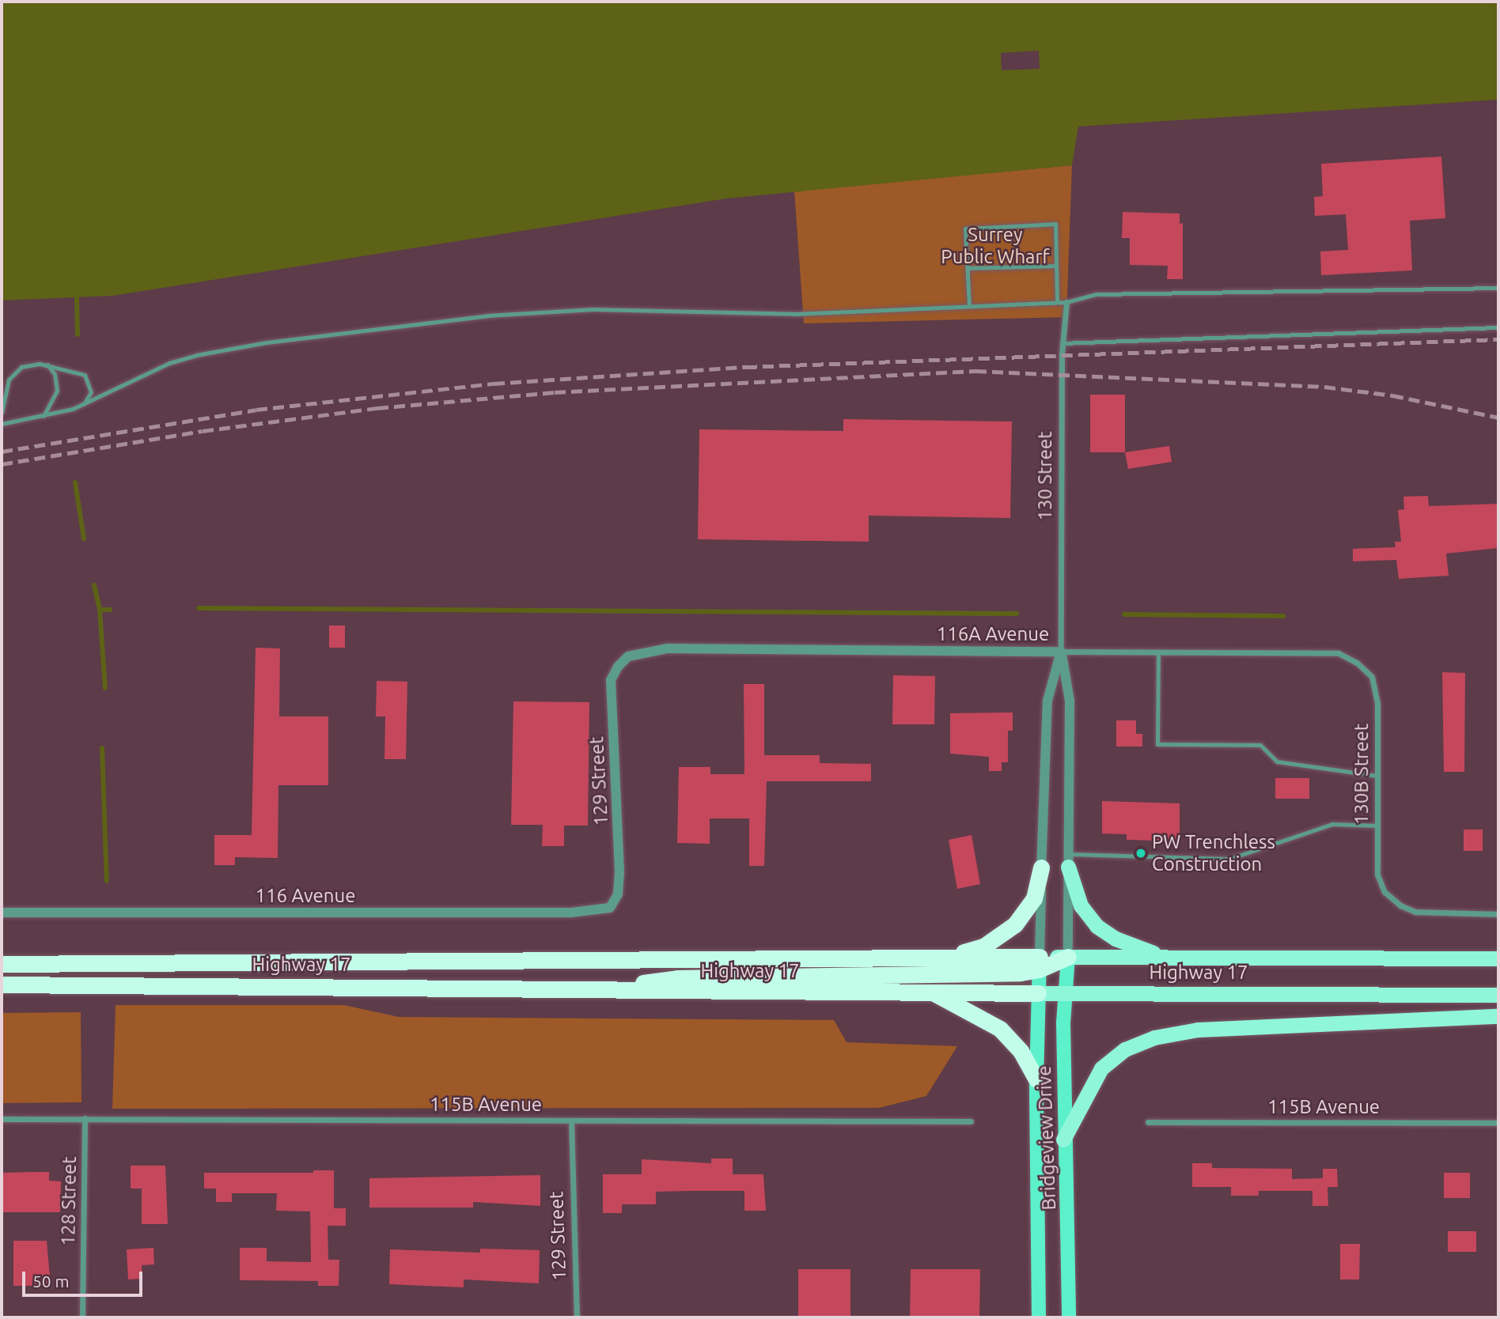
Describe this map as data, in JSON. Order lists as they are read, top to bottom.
{
  "streets": {
    "highway": ["Highway 17"],
    "main road": ["Bridgeview Drive"],
    "street": [
      "130 Street",
      "116A Avenue",
      "130B Street",
      "129 Street",
      "116 Avenue",
      "115B Avenue",
      "128 Street"
    ]
  },
  "crossings": [
    ["130 Street", "116A Avenue"],
    ["130 Street", "Highway 17"],
    ["130 Street", "Bridgeview Drive"],
    ["116A Avenue", "130B Street"],
    ["116A Avenue", "129 Street"],
    ["129 Street", "116 Avenue"],
    ["129 Street", "115B Avenue"],
    ["Highway 17", "Bridgeview Drive"],
    ["115B Avenue", "128 Street"]
  ],
  "parks": ["Surrey Public Wharf"],
  "places": ["PW Trenchless Construction"],
  "scale_bar": "50 m"
}
